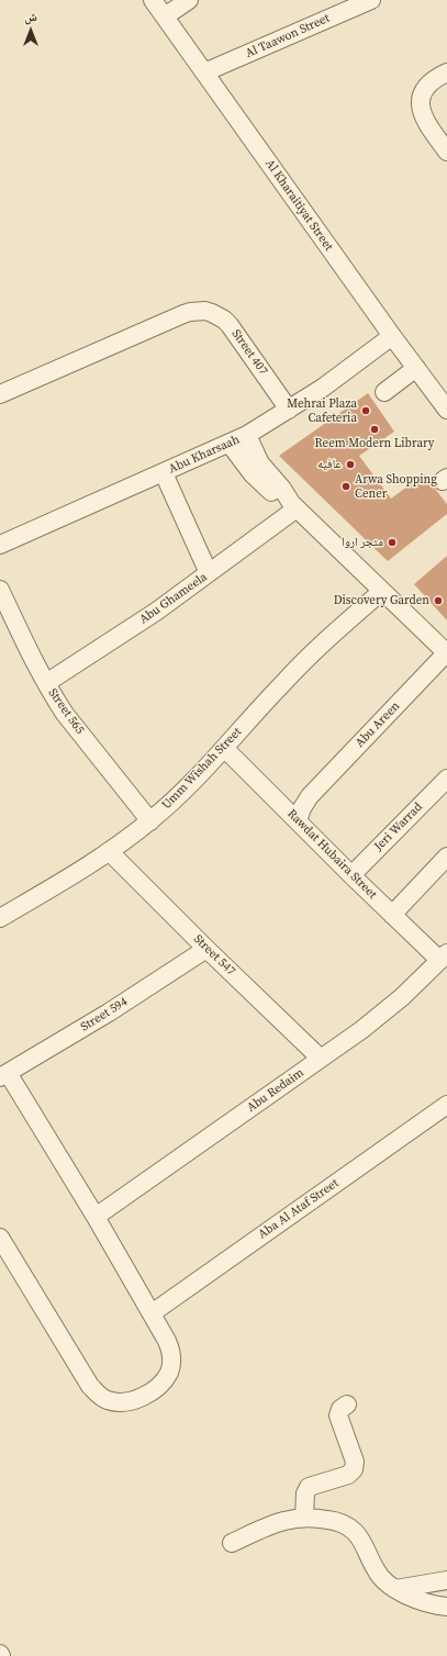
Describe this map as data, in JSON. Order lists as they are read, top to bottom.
{
  "streets": {
    "street": [
      "Al Taawon Street",
      "Al Kharaitiyat Street",
      "Street 407",
      "Abu Kharsaah",
      "Abu Ghameela",
      "Street 565",
      "Abu Areen",
      "Umm Wishah Street",
      "Jeri Warrad",
      "Rawdat Hubaira Street",
      "Street 547",
      "Street 594",
      "Abu Redaim",
      "Aba Al Ataf Street"
    ]
  },
  "crossings": [
    ["Al Taawon Street", "Al Kharaitiyat Street"],
    ["Al Kharaitiyat Street", "Abu Kharsaah"],
    ["Street 407", "Abu Kharsaah"],
    ["Abu Ghameela", "Street 565"],
    ["Street 565", "Umm Wishah Street"],
    ["Abu Areen", "Rawdat Hubaira Street"],
    ["Umm Wishah Street", "Rawdat Hubaira Street"],
    ["Umm Wishah Street", "Street 547"],
    ["Jeri Warrad", "Rawdat Hubaira Street"],
    ["Rawdat Hubaira Street", "Abu Redaim"],
    ["Street 547", "Street 594"],
    ["Street 547", "Abu Redaim"]
  ],
  "places": [
    "Mehrai Plaza Cafeteria",
    "Reem Modern Library",
    "عافيه",
    "Arwa Shopping Cener",
    "متجر اروا",
    "Discovery Garden"
  ],
  "north": "top"
}
